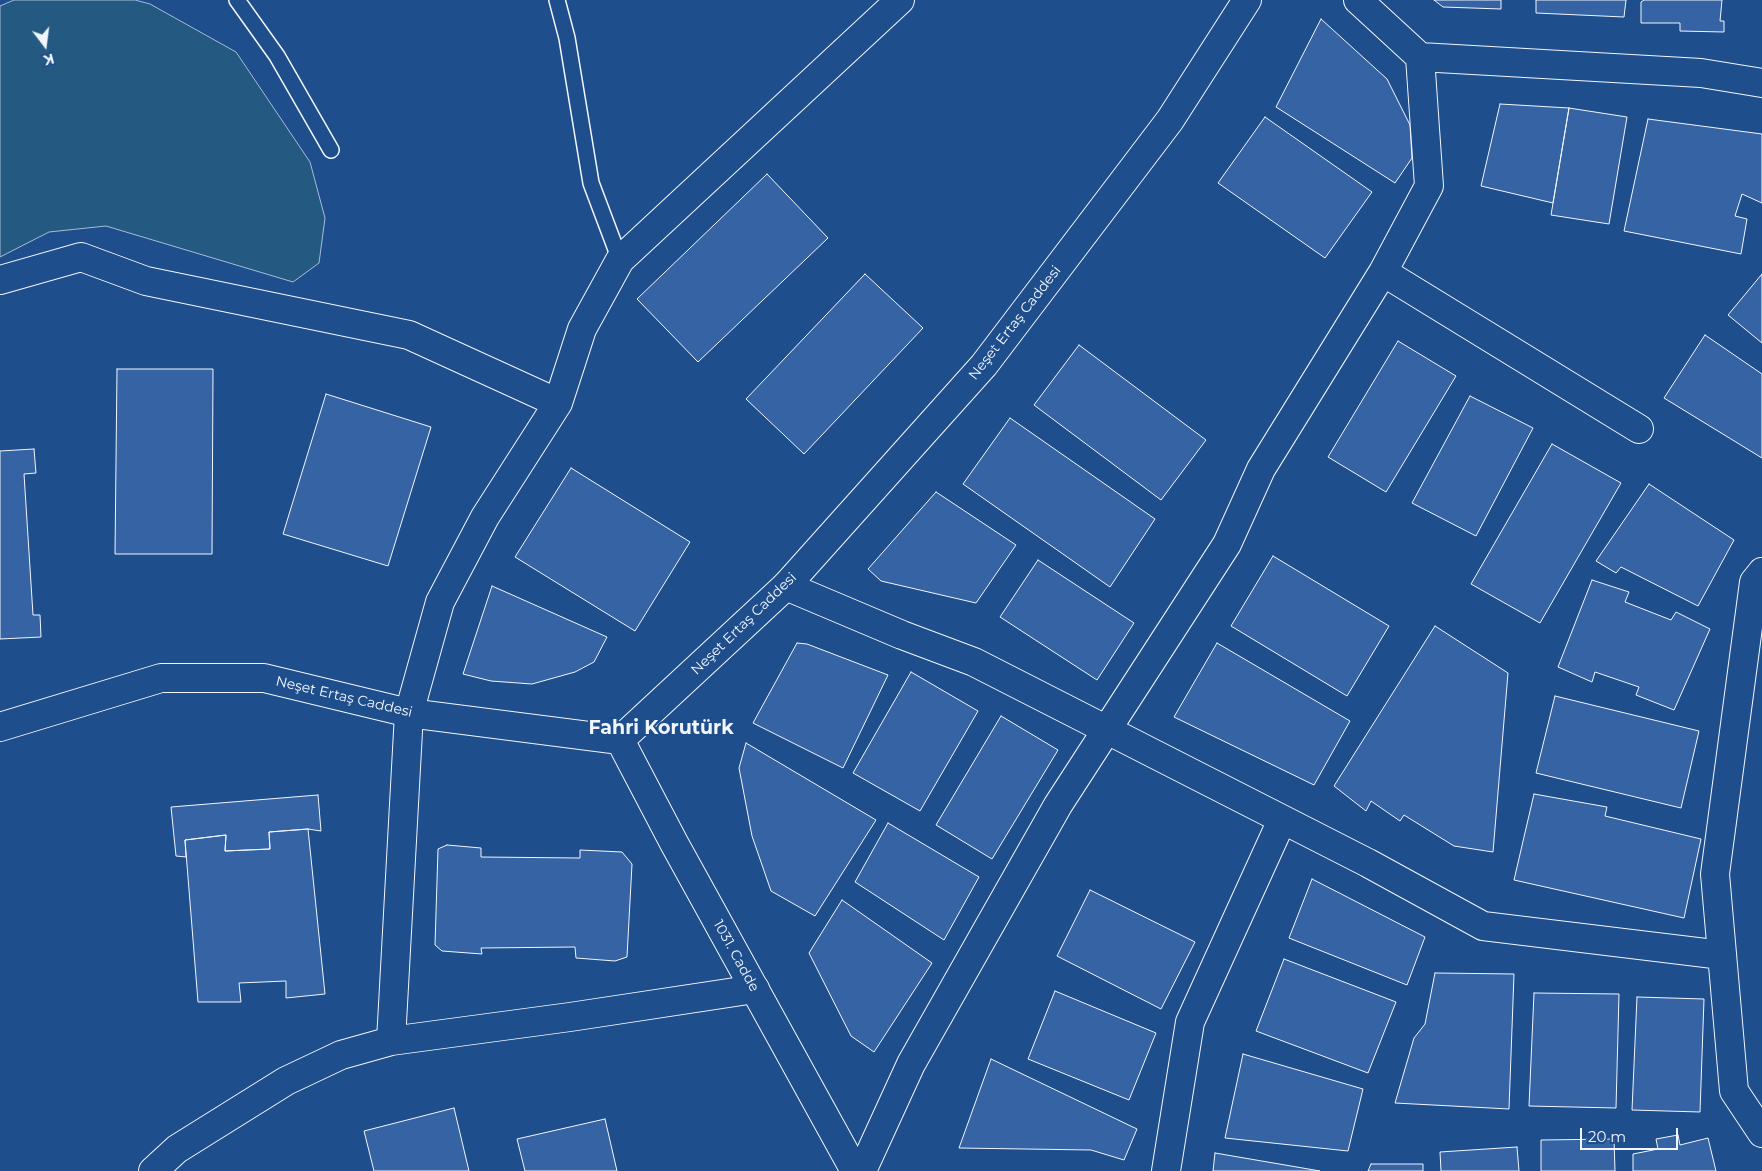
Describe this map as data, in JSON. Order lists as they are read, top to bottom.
{
  "streets": {
    "street": ["Neşet Ertaş Caddesi", "1031. Cadde"]
  },
  "crossings": [
    ["Neşet Ertaş Caddesi", "1031. Cadde"]
  ],
  "districts": ["Fahri Korutürk"],
  "scale_bar": "20 m",
  "north": "bottom"
}
